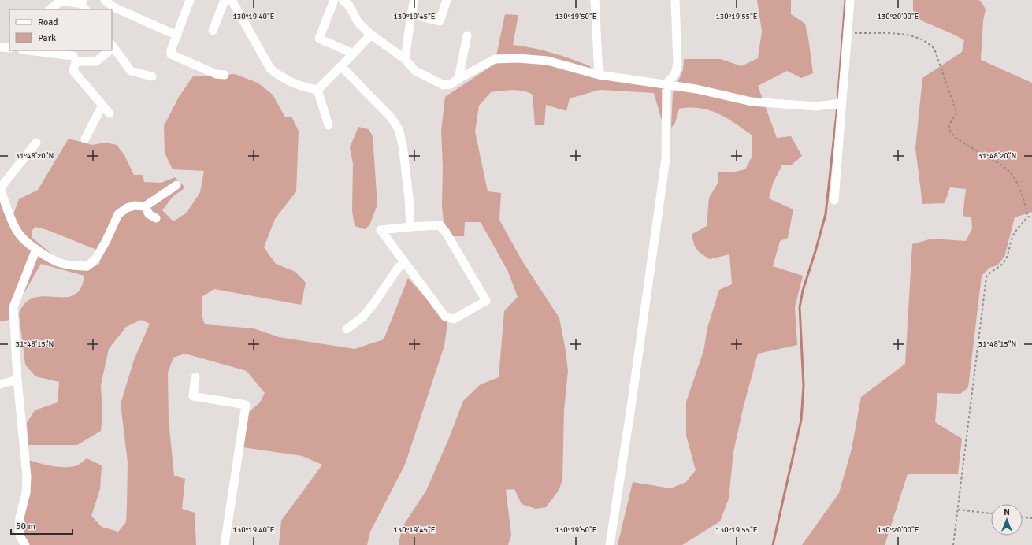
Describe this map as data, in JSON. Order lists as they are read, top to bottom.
{
  "legend": ["Road", "Park"],
  "scale_bar": "50 m",
  "north": "top",
  "coordinates": [
    "130°19'40\"E",
    "130°19'45\"E",
    "130°19'50\"E",
    "130°19'55\"E",
    "130°20'00\"E",
    "31°48'20\"N",
    "31°48'15\"N"
  ]
}
